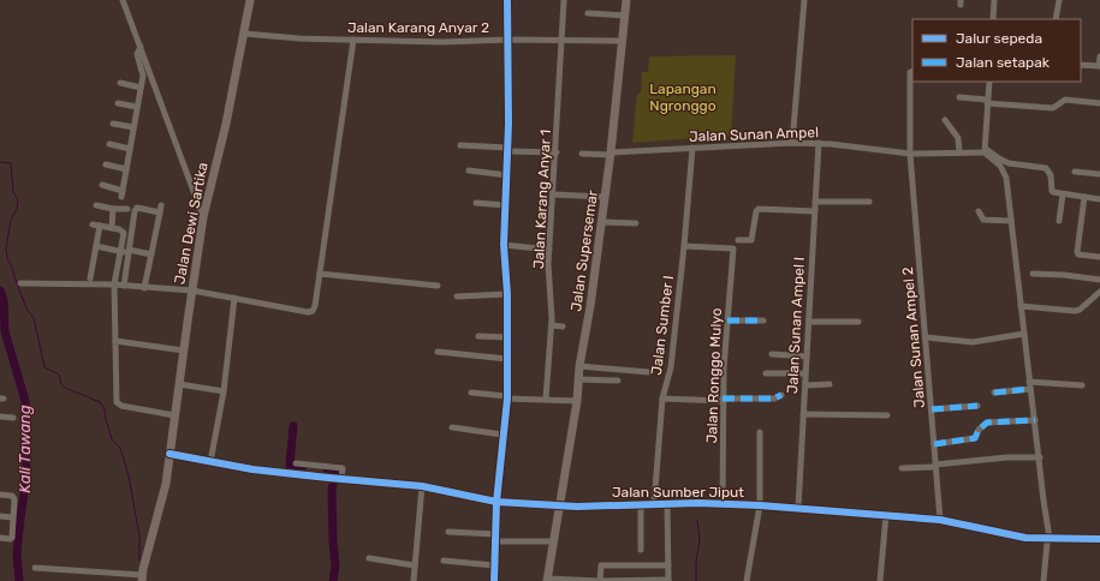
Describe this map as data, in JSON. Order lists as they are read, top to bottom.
{
  "streets": {
    "main road": ["Jalan Dewi Sartika", "Jalan Supersemar"],
    "street": [
      "Jalan Karang Anyar 2",
      "Jalan Sunan Ampel",
      "Jalan Karang Anyar 1",
      "Jalan Sumber I",
      "Jalan Sunan Ampel I",
      "Jalan Sunan Ampel 2",
      "Jalan Ronggo Mulyo",
      "Jalan Sumber Jiput"
    ]
  },
  "crossings": [
    ["Jalan Karang Anyar 2", "Jalan Karang Anyar 1"],
    ["Jalan Karang Anyar 2", "Jalan Dewi Sartika"],
    ["Jalan Karang Anyar 2", "Jalan Supersemar"],
    ["Jalan Sunan Ampel", "Jalan Supersemar"],
    ["Jalan Sunan Ampel", "Jalan Sumber I"],
    ["Jalan Sunan Ampel", "Jalan Sunan Ampel I"],
    ["Jalan Sunan Ampel", "Jalan Sunan Ampel 2"],
    ["Jalan Supersemar", "Jalan Sumber Jiput"],
    ["Jalan Sumber I", "Jalan Ronggo Mulyo"],
    ["Jalan Sumber I", "Jalan Sumber Jiput"],
    ["Jalan Sunan Ampel I", "Jalan Sumber Jiput"],
    ["Jalan Sunan Ampel 2", "Jalan Sumber Jiput"],
    ["Jalan Ronggo Mulyo", "Jalan Sumber Jiput"]
  ],
  "water": ["Kali Tawang"],
  "parks": ["Lapangan Ngronggo"],
  "legend": ["Jalur sepeda", "Jalan setapak"]
}
